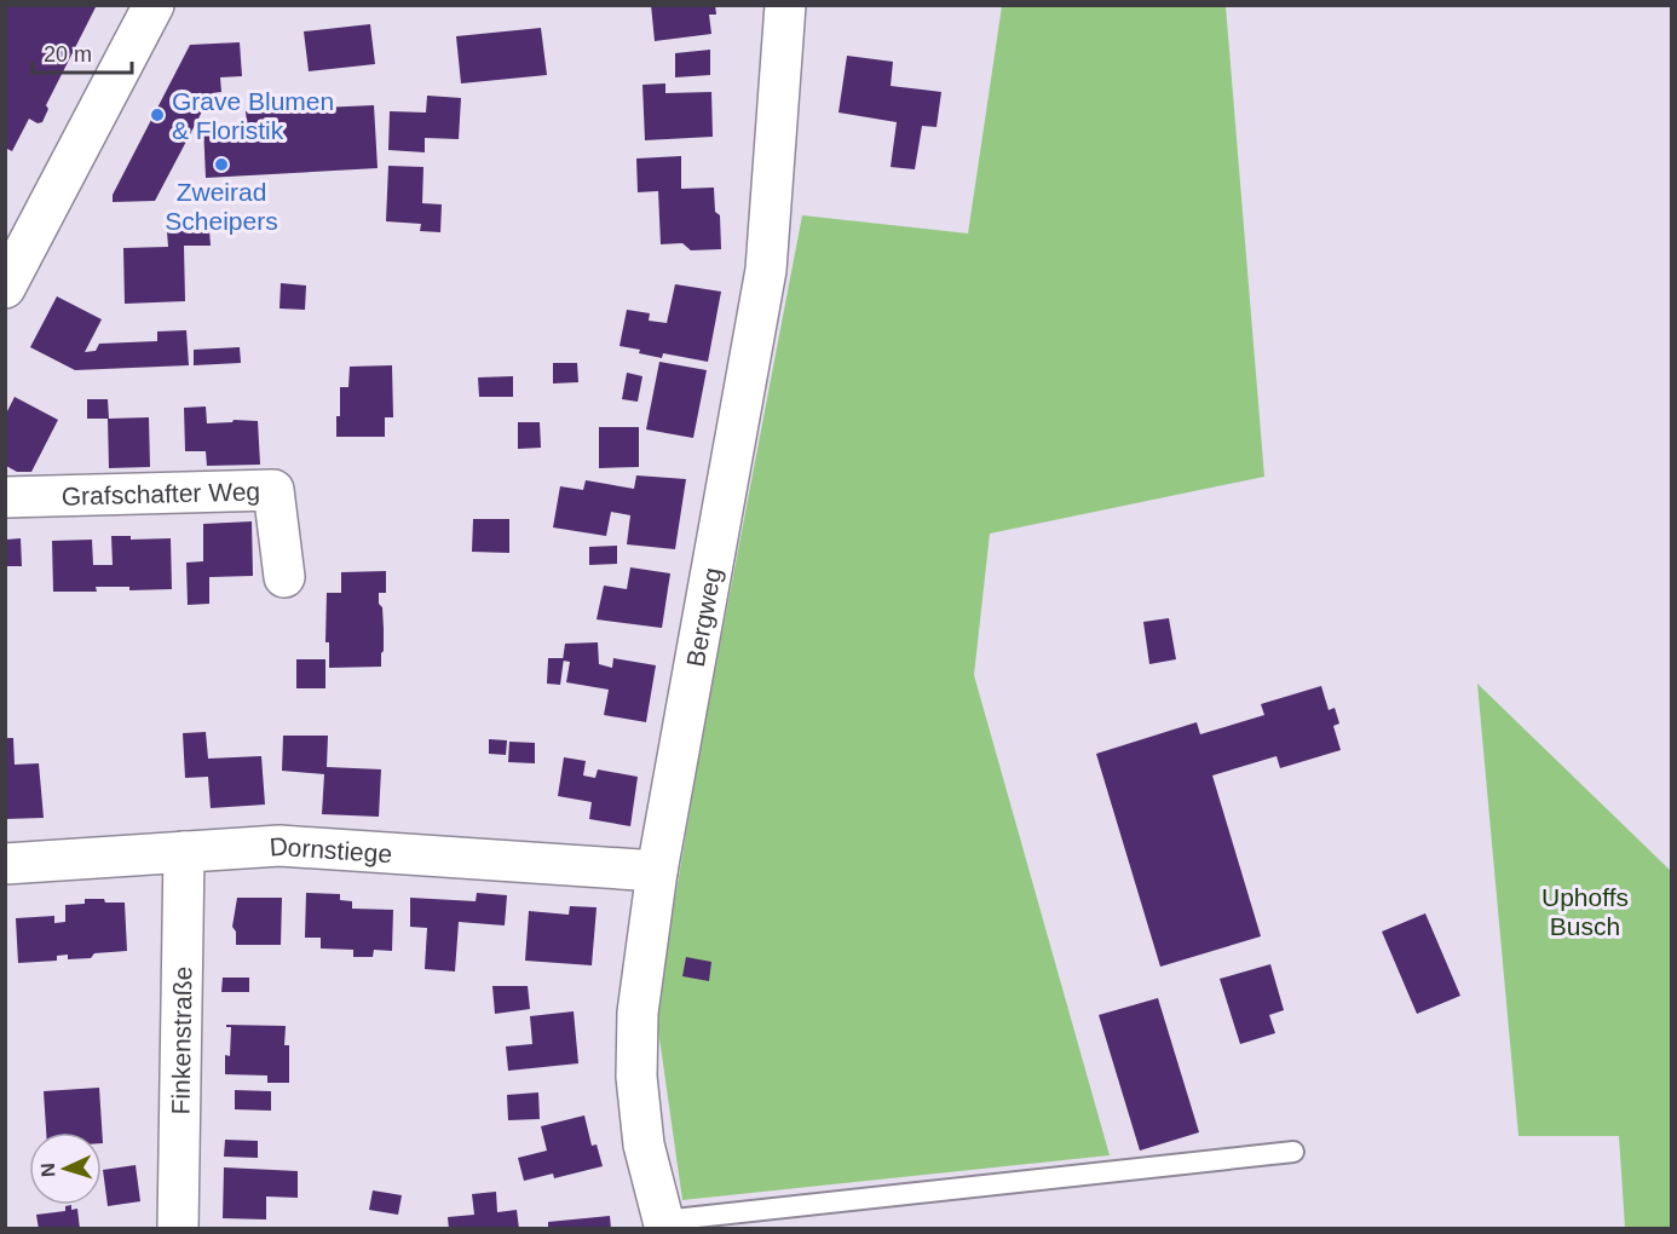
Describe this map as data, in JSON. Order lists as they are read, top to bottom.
{
  "streets": {
    "street": [
      "Grafschafter Weg",
      "Bergweg",
      "Dornstiege",
      "Finkenstraße"
    ]
  },
  "crossings": [
    ["Bergweg", "Dornstiege"],
    ["Dornstiege", "Finkenstraße"]
  ],
  "parks": ["Uphoffs Busch"],
  "places": ["Grave Blumen & Floristik", "Zweirad Scheipers"],
  "scale_bar": "20 m",
  "north": "left"
}
